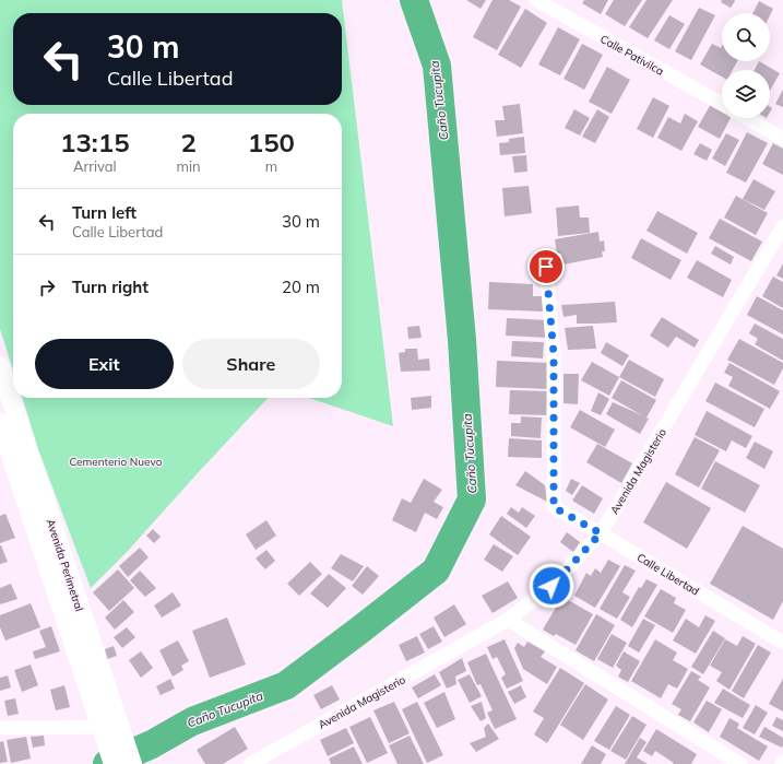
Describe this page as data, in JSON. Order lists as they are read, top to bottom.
{
  "streets": {
    "street": [
      "Calle Pativilca",
      "Avenida Magisterio",
      "Avenida Perimetral",
      "Calle Libertad"
    ]
  },
  "crossings": [
    ["Avenida Magisterio", "Calle Libertad"]
  ],
  "water": ["Caño Tucupita"],
  "parks": ["Cementerio Nuevo"],
  "page": {
    "turn": ["30 m", "Calle Libertad"],
    "eta": [
      "13:15",
      "Arrival",
      "2",
      "min",
      "150",
      "m"
    ],
    "list": [
      {
        "name": "Turn left",
        "note": "Calle Libertad",
        "value": "30 m"
      },
      {
        "name": "Turn right",
        "value": "20 m"
      }
    ],
    "buttons": ["Exit", "Share"]
  }
}
